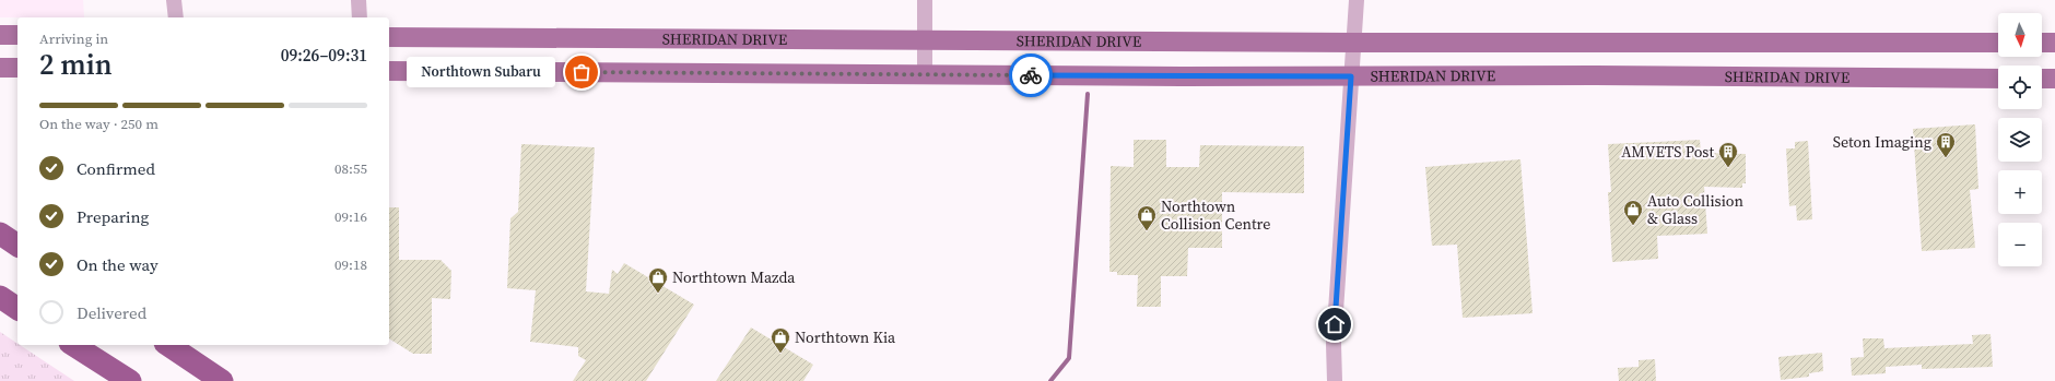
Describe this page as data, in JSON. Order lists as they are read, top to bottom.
{
  "streets": {
    "main road": ["SHERIDAN DRIVE"]
  },
  "places": {
    "other": ["Northtown Subaru"],
    "building": ["Seton Imaging", "AMVETS Post"],
    "shop": [
      "Auto Collision & Glass",
      "Northtown Collision Centre",
      "Northtown Mazda",
      "Northtown Kia"
    ]
  },
  "north": "bottom",
  "page": {
    "map_buttons": ["+", "−"],
    "heading": ["2 min", "Arriving in", "09:26–09:31"],
    "bubble": "Northtown Subaru",
    "bar": "On the way · 250 m",
    "list": [
      ["Confirmed", "08:55"],
      ["Preparing", "09:16"],
      ["On the way", "09:18"],
      "Delivered"
    ]
  }
}
